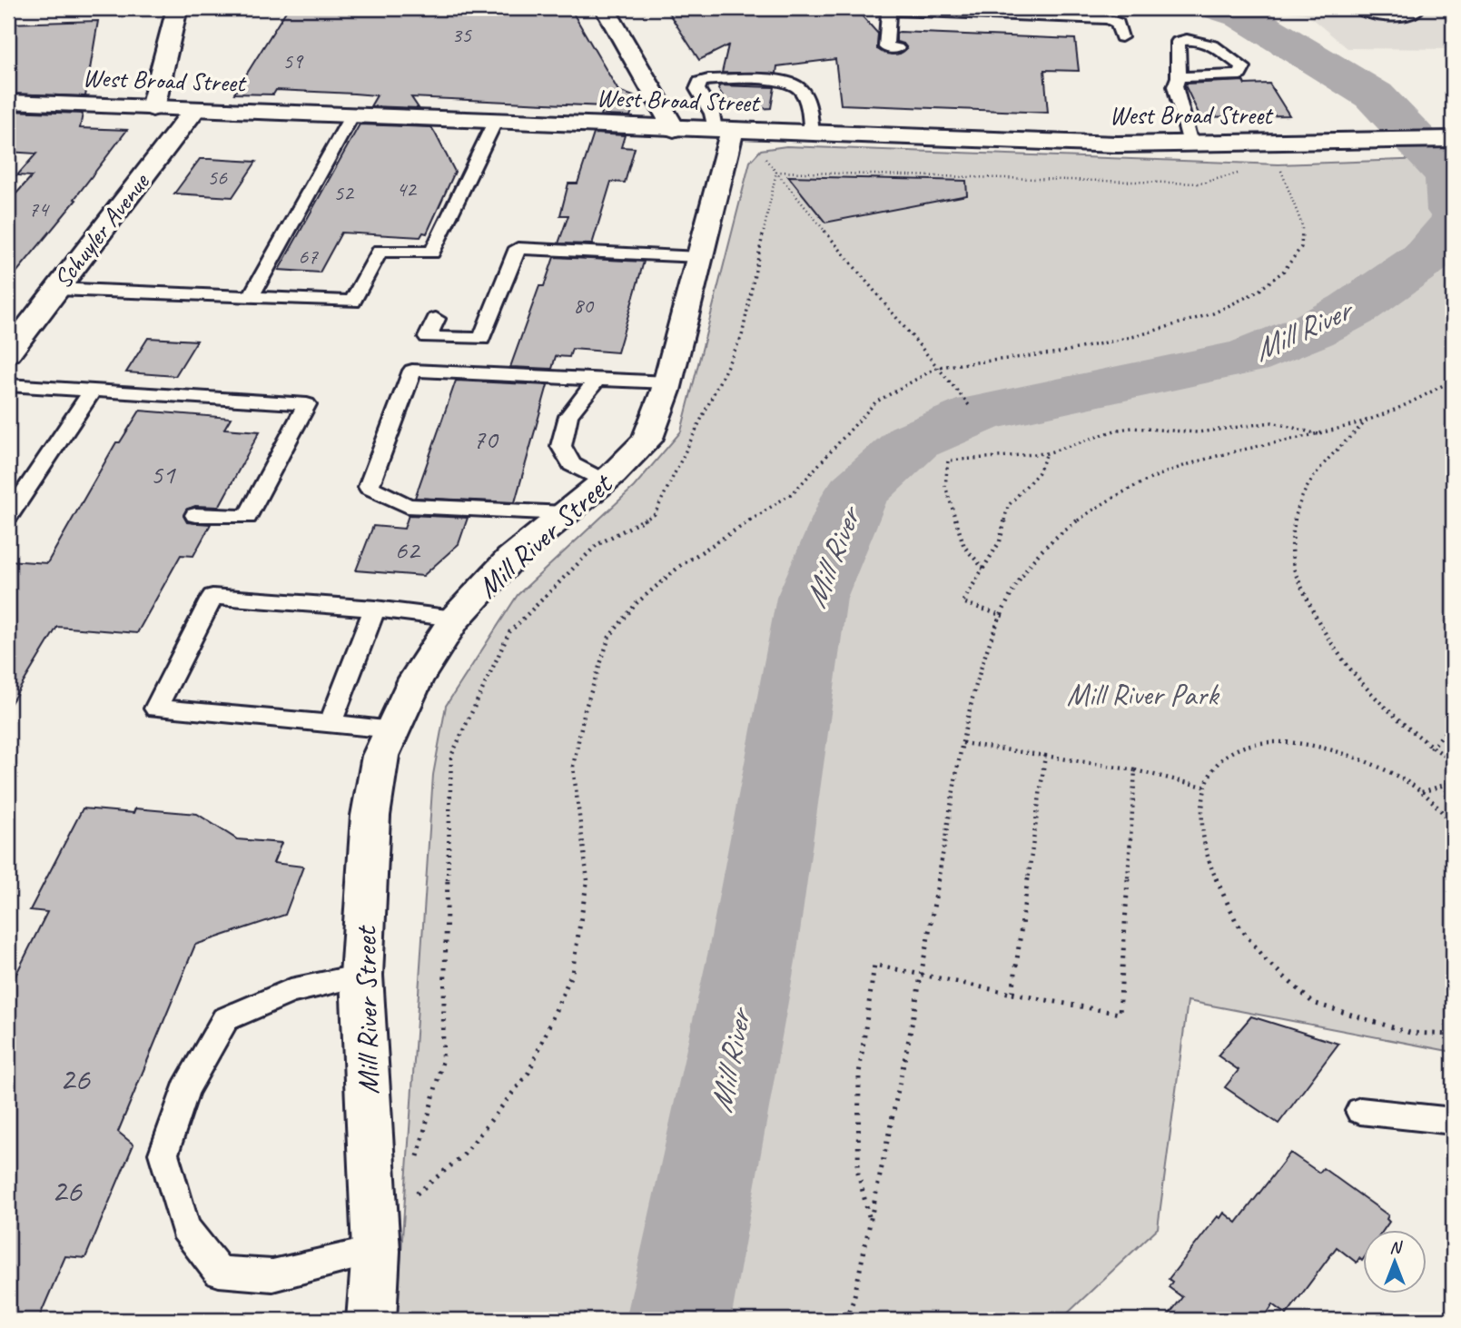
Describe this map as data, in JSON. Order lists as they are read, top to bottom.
{
  "streets": {
    "main road": ["West Broad Street", "Schuyler Avenue", "Mill River Street"]
  },
  "crossings": [
    ["West Broad Street", "Schuyler Avenue"],
    ["West Broad Street", "Mill River Street"]
  ],
  "water": ["Mill River"],
  "parks": ["Mill River Park"],
  "house_numbers": [
    "35",
    "59",
    "56",
    "42",
    "52",
    "74",
    "67",
    "80",
    "70",
    "51",
    "62",
    "26",
    "26"
  ],
  "north": "top"
}
